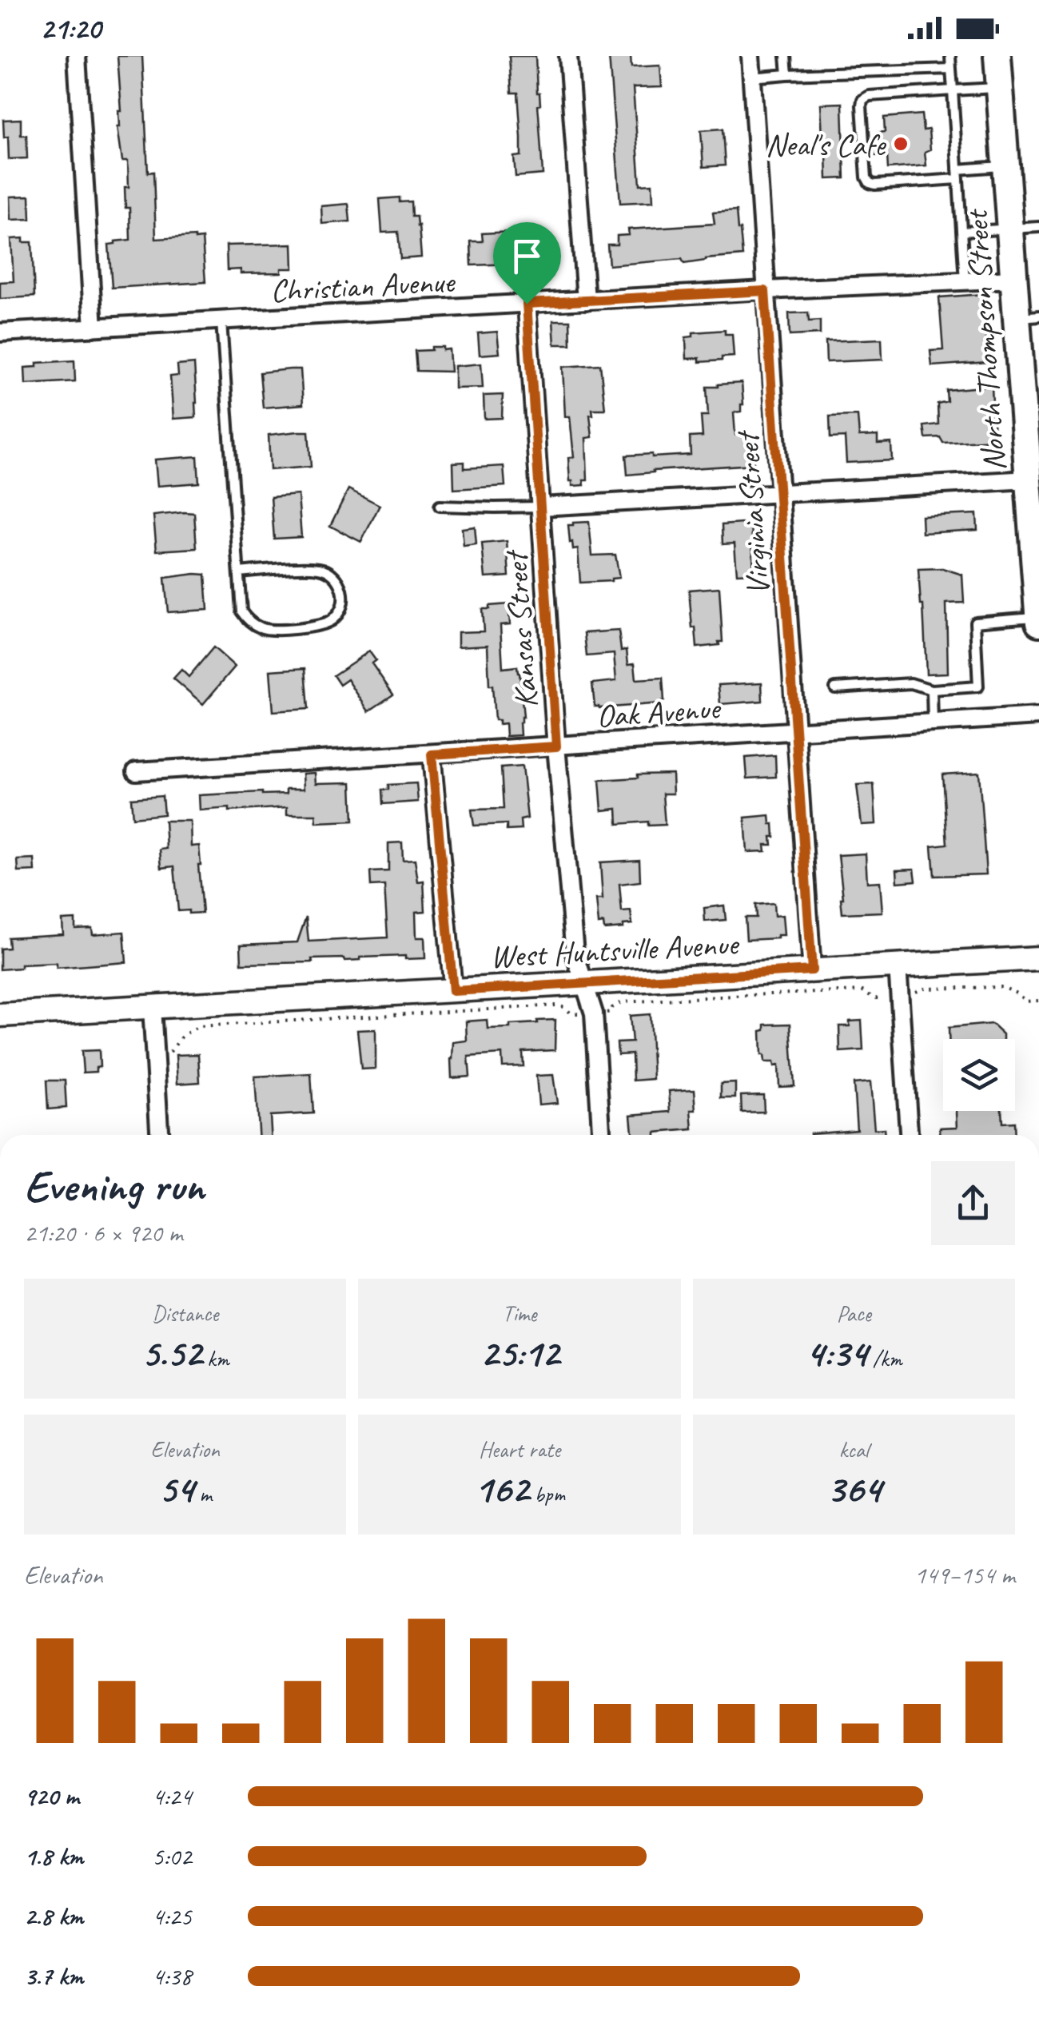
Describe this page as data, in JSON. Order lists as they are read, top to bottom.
{
  "streets": {
    "main road": ["North Thompson Street", "West Huntsville Avenue"],
    "street": [
      "Christian Avenue",
      "Virginia Street",
      "Kansas Street",
      "Oak Avenue"
    ]
  },
  "crossings": [
    ["Christian Avenue", "North Thompson Street"],
    ["Christian Avenue", "Virginia Street"],
    ["Christian Avenue", "Kansas Street"],
    ["Virginia Street", "Oak Avenue"],
    ["Virginia Street", "West Huntsville Avenue"],
    ["Kansas Street", "Oak Avenue"],
    ["Kansas Street", "West Huntsville Avenue"]
  ],
  "places": ["Neal's Cafe"],
  "page": {
    "status": "21:20",
    "heading": ["Evening run", "21:20 · 6 × 920 m"],
    "stats": [
      ["Distance", "5.52 km"],
      ["Time", "25:12"],
      ["Pace", "4:34 /km"],
      ["Elevation", "54 m"],
      ["Heart rate", "162 bpm"],
      ["kcal", "364"]
    ],
    "chart": ["Elevation", "149–154 m"],
    "list": [
      {
        "name": "920 m",
        "note": "4:24"
      },
      {
        "name": "1.8 km",
        "note": "5:02"
      },
      {
        "name": "2.8 km",
        "note": "4:25"
      },
      {
        "name": "3.7 km",
        "note": "4:38"
      }
    ]
  }
}
